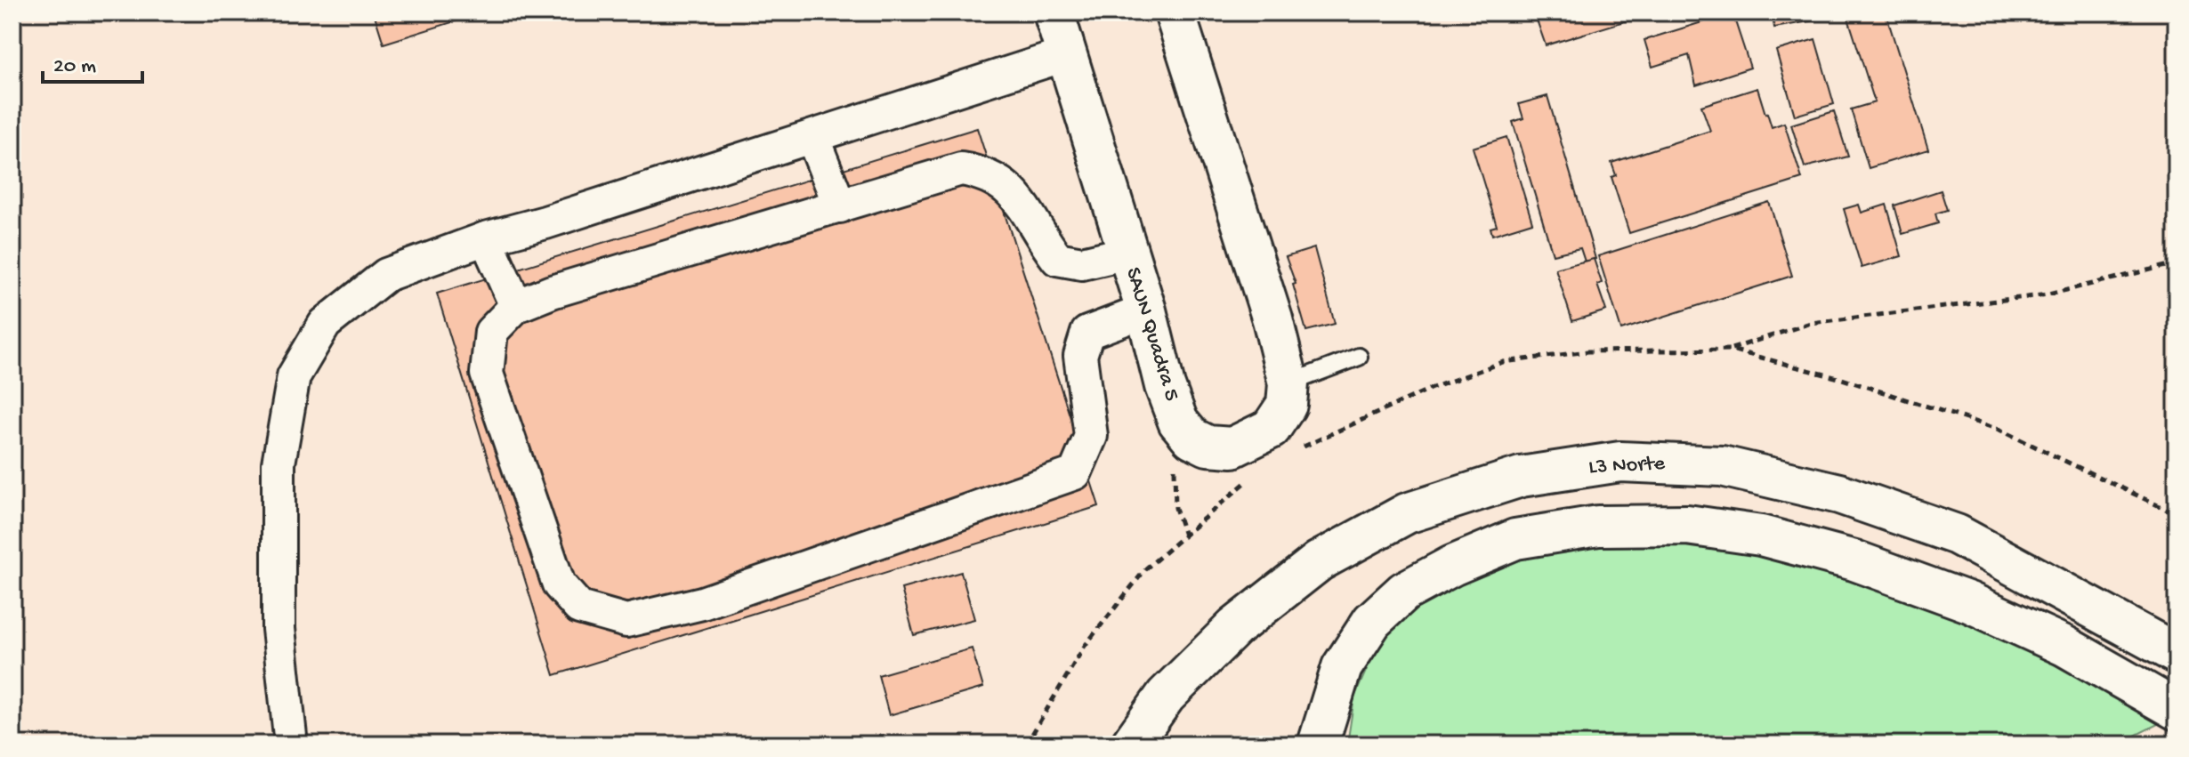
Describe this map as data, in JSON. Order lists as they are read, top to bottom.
{
  "streets": {
    "main road": ["SAUN Quadra 5", "L3 Norte"]
  },
  "scale_bar": "20 m"
}
